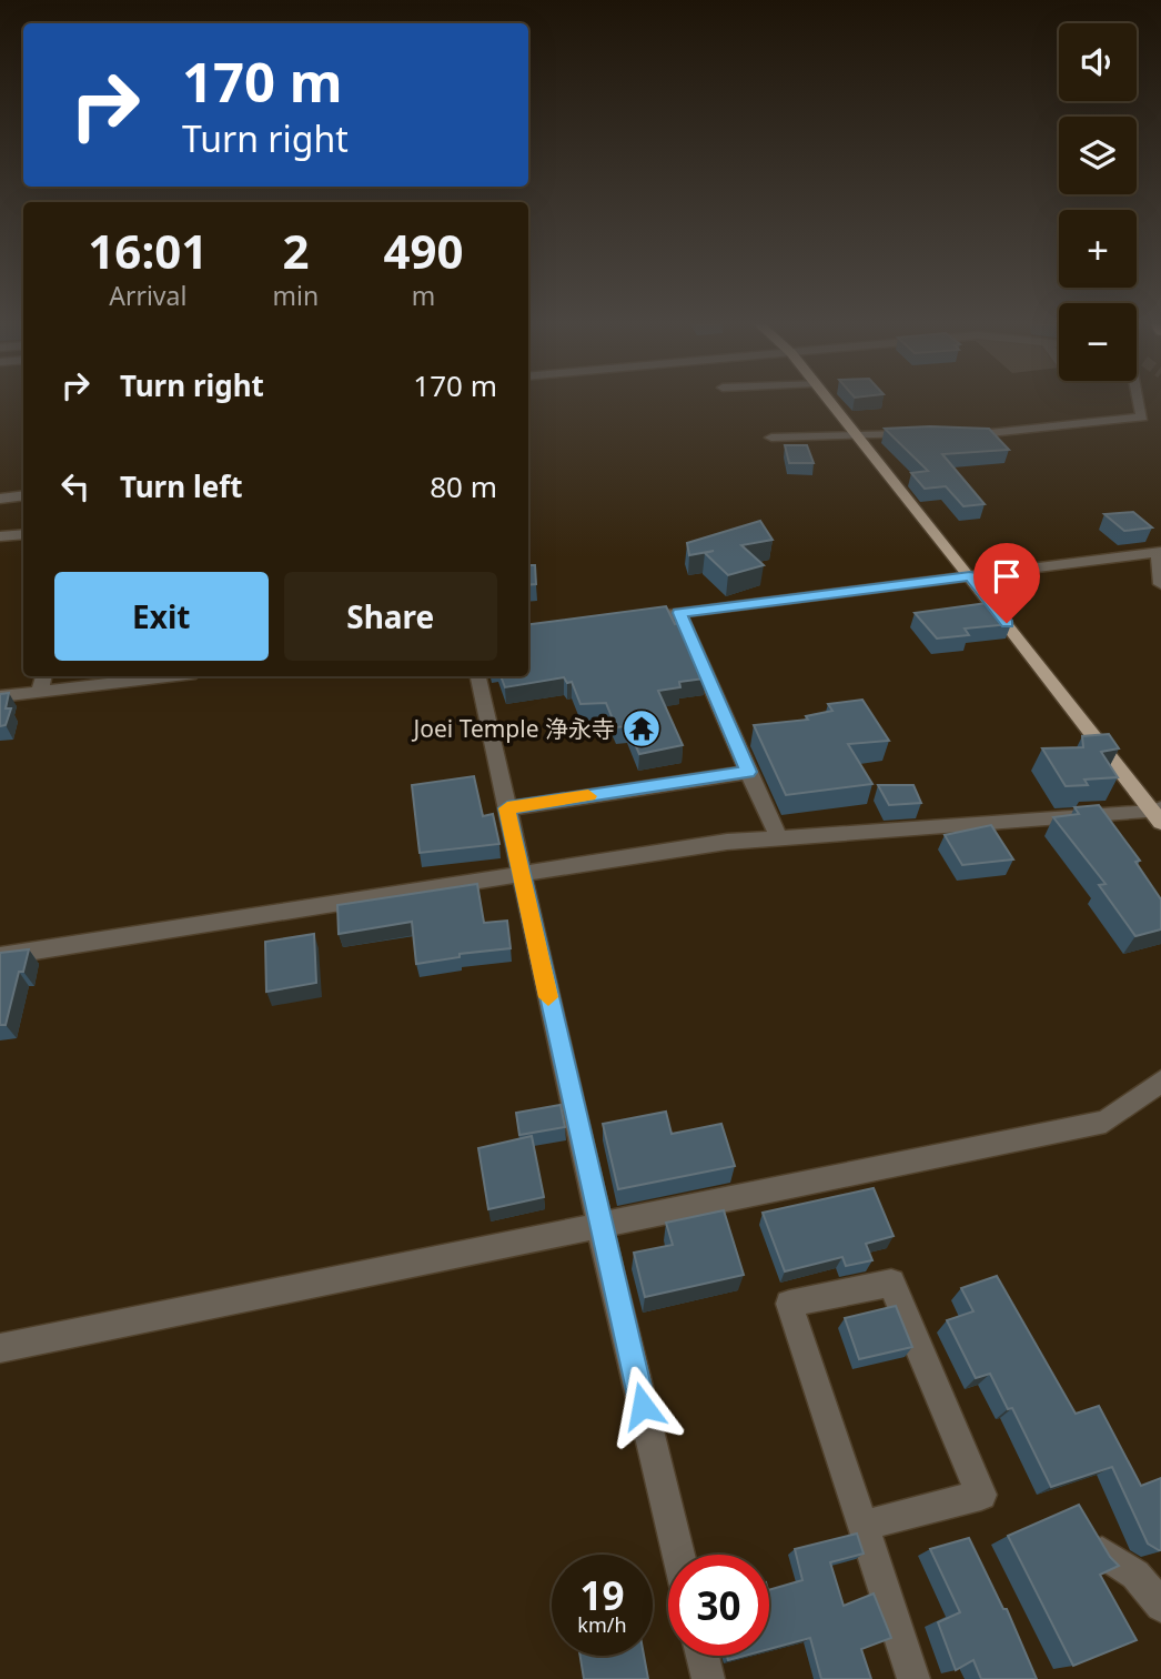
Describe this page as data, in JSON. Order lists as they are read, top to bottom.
{
  "places": {
    "temple": ["Joei Temple 浄永寺"]
  },
  "page": {
    "map_buttons": ["+", "−"],
    "turn": ["170 m", "Turn right"],
    "eta": [
      "16:01",
      "Arrival",
      "2",
      "min",
      "490",
      "m"
    ],
    "list": [
      {
        "name": "Turn right",
        "value": "170 m"
      },
      {
        "name": "Turn left",
        "value": "80 m"
      }
    ],
    "buttons": ["Exit", "Share"],
    "speed": "19 km/h",
    "limit": "30"
  }
}
